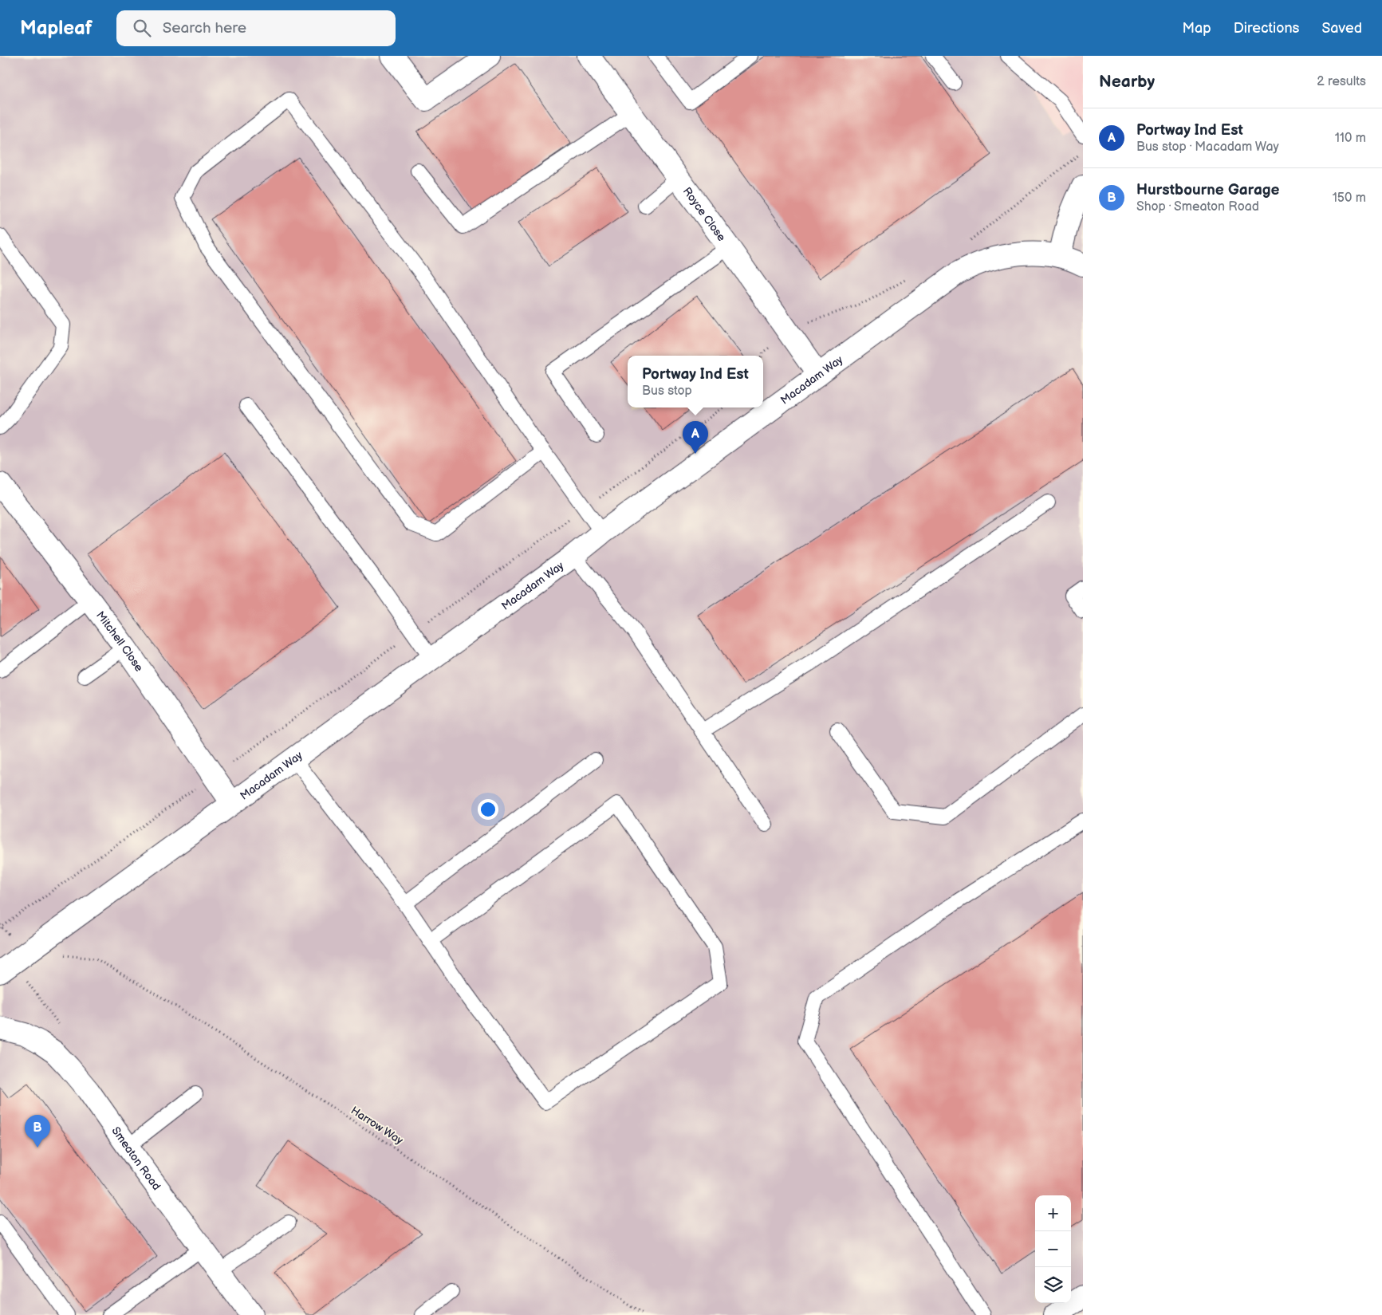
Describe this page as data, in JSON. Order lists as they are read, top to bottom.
{
  "streets": {
    "street": [
      "Royce Close",
      "Macadam Way",
      "Mitchell Close",
      "Smeaton Road"
    ],
    "path": ["Harrow Way"]
  },
  "crossings": [
    ["Royce Close", "Macadam Way"],
    ["Macadam Way", "Mitchell Close"]
  ],
  "page": {
    "header": "Mapleaf",
    "search": "Search here",
    "nav": ["Map", "Directions", "Saved"],
    "heading": ["Nearby", "2 results"],
    "list": [
      {
        "mark": "A",
        "name": "Portway Ind Est",
        "note": "Bus stop · Macadam Way",
        "value": "110 m"
      },
      {
        "mark": "B",
        "name": "Hurstbourne Garage",
        "note": "Shop · Smeaton Road",
        "value": "150 m"
      }
    ],
    "popup": ["Portway Ind Est", "Bus stop"],
    "pins": ["A", "B"],
    "map_buttons": ["+", "−"]
  }
}
